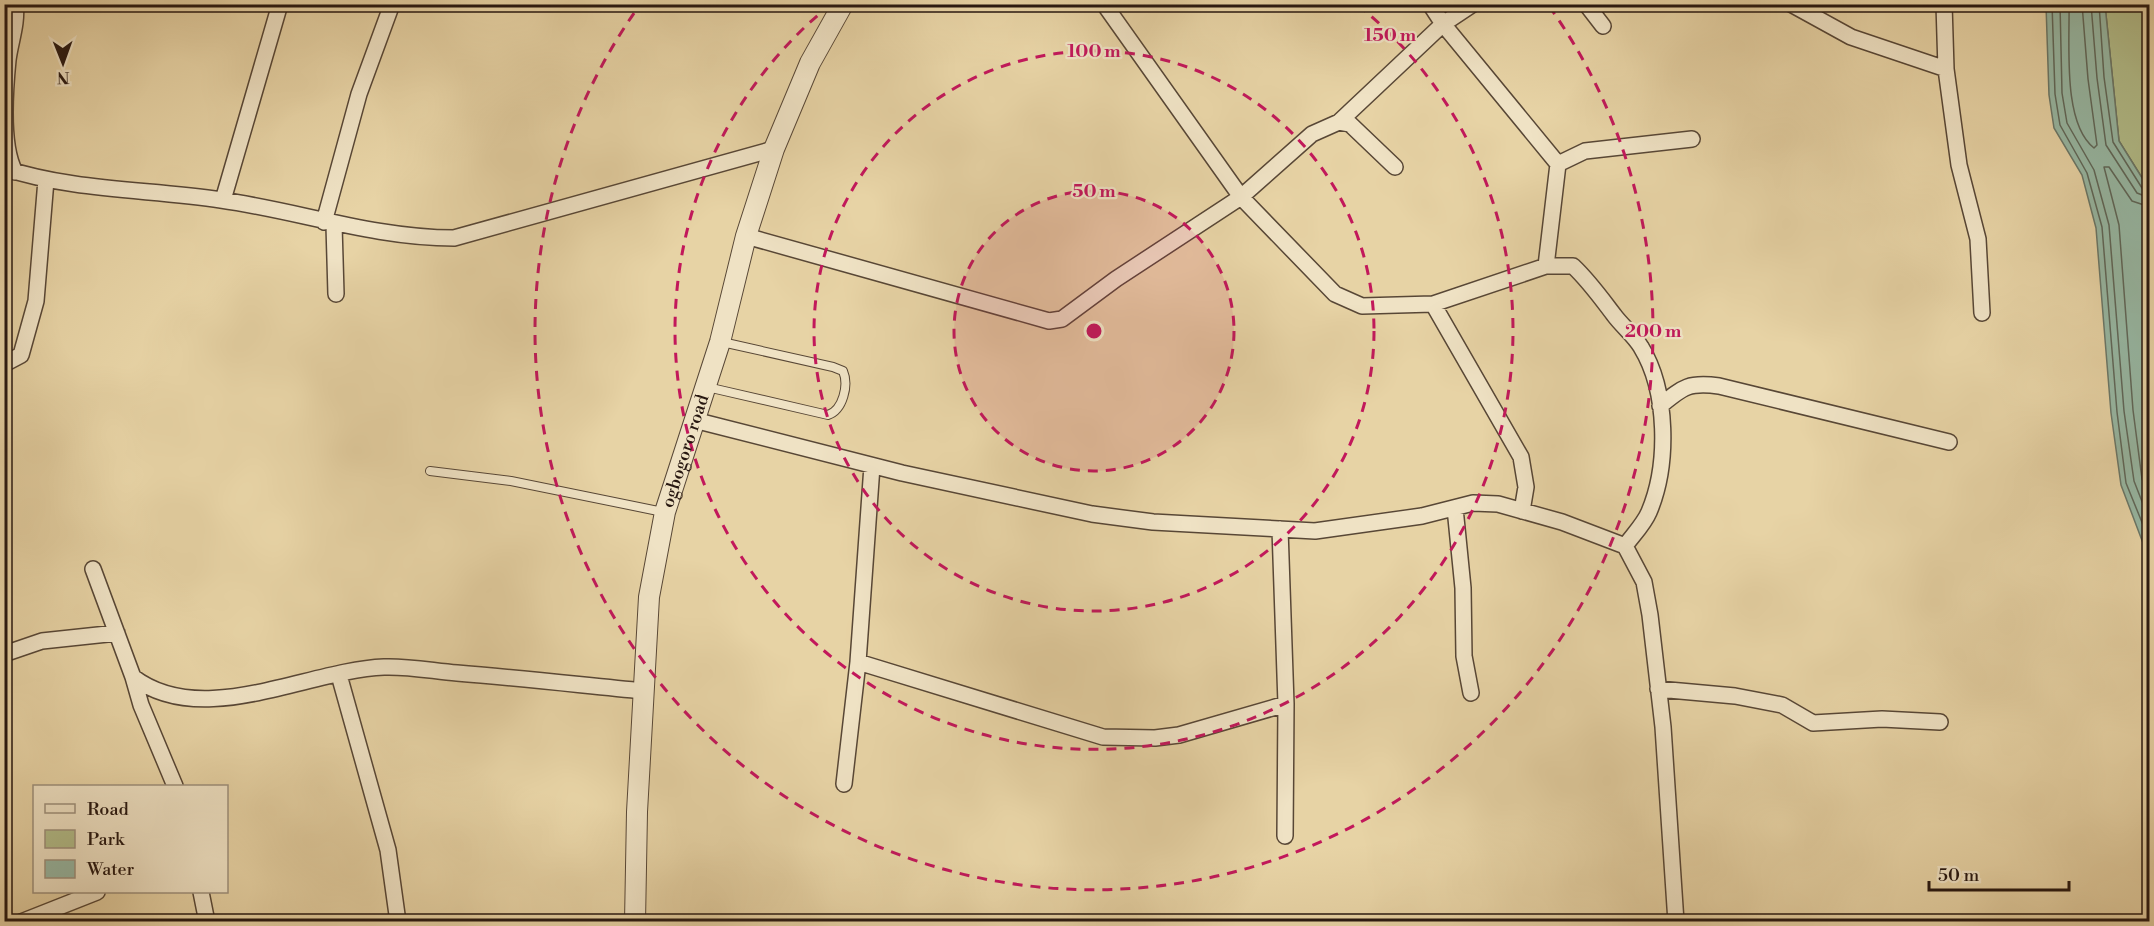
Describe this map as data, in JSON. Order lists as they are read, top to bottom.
{
  "streets": {
    "street": ["ogbogoro road"]
  },
  "legend": ["Road", "Park", "Water"],
  "scale_bar": "50 m",
  "north": "bottom",
  "rings": [
    "150 m",
    "100 m",
    "50 m",
    "200 m"
  ]
}
